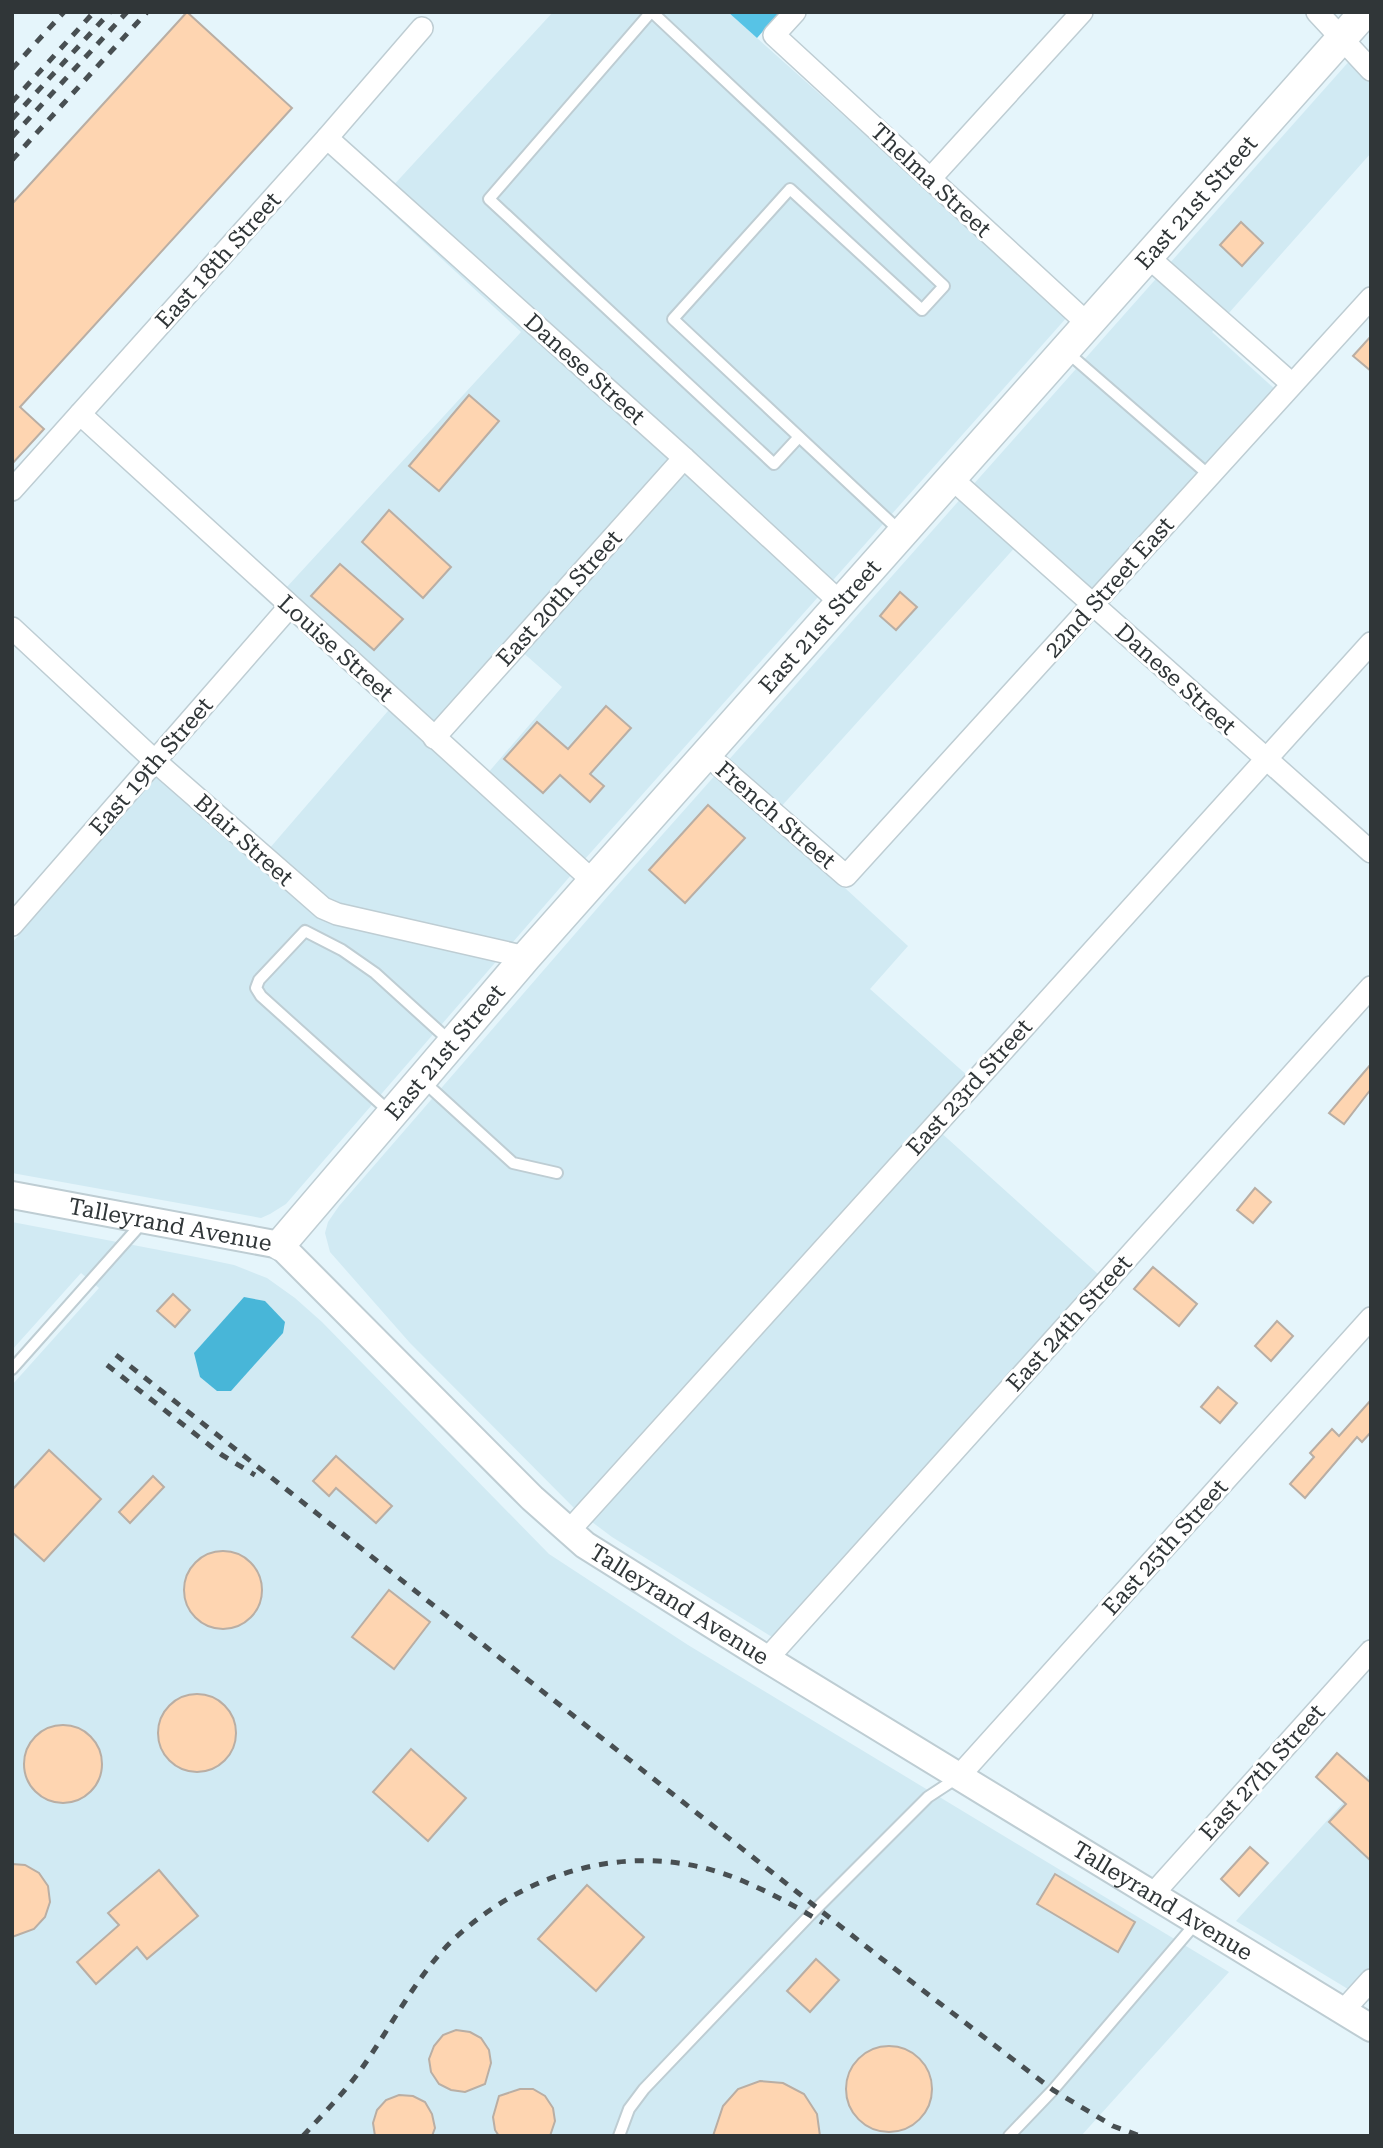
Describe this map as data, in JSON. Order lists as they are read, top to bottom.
{
  "streets": {
    "main road": ["East 21st Street"],
    "street": [
      "Thelma Street",
      "East 18th Street",
      "Danese Street",
      "22nd Street East",
      "East 20th Street",
      "Louise Street",
      "East 19th Street",
      "French Street",
      "Blair Street",
      "East 23rd Street",
      "Talleyrand Avenue",
      "East 24th Street",
      "East 25th Street",
      "East 27th Street"
    ]
  },
  "crossings": [
    ["Thelma Street", "East 21st Street"],
    ["East 21st Street", "Danese Street"],
    ["East 21st Street", "Louise Street"],
    ["East 21st Street", "French Street"],
    ["East 21st Street", "Blair Street"],
    ["East 21st Street", "Talleyrand Avenue"],
    ["East 18th Street", "Danese Street"],
    ["East 18th Street", "Louise Street"],
    ["Danese Street", "22nd Street East"],
    ["Danese Street", "East 20th Street"],
    ["Danese Street", "East 23rd Street"],
    ["22nd Street East", "French Street"],
    ["East 20th Street", "Louise Street"],
    ["Louise Street", "East 19th Street"],
    ["East 19th Street", "Blair Street"],
    ["East 23rd Street", "Talleyrand Avenue"],
    ["Talleyrand Avenue", "East 24th Street"],
    ["Talleyrand Avenue", "East 25th Street"],
    ["Talleyrand Avenue", "East 27th Street"]
  ]
}
